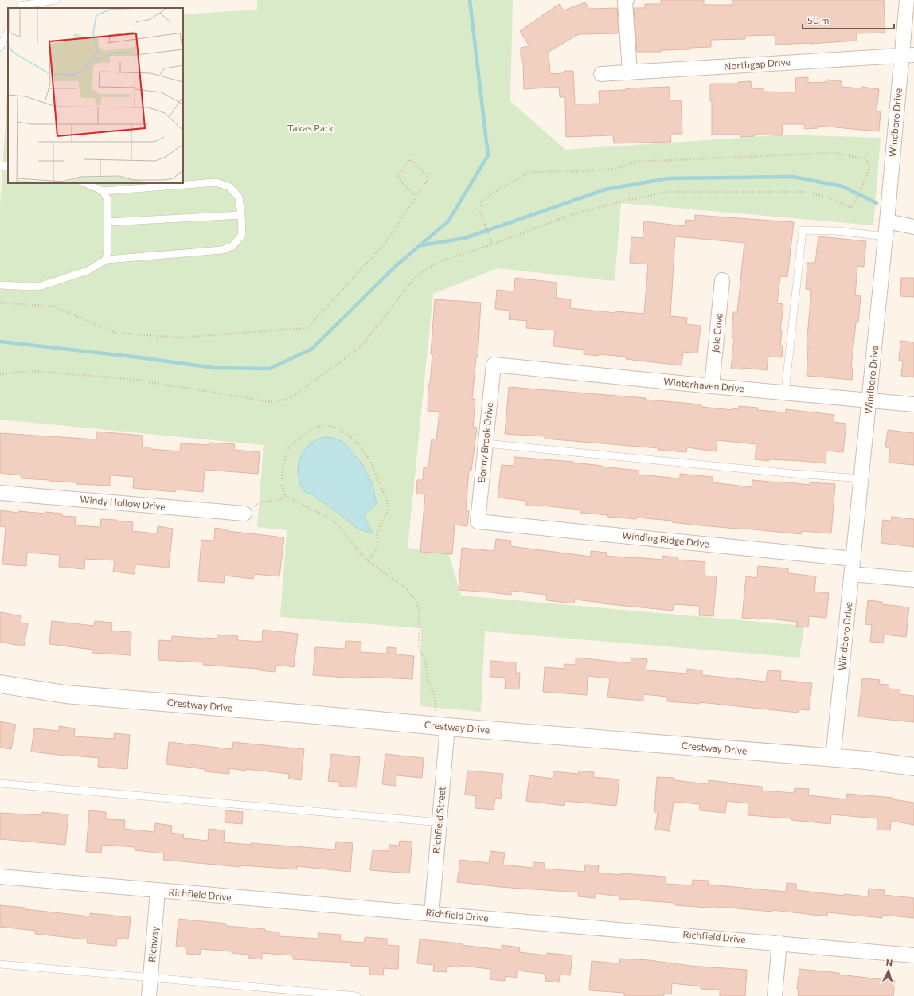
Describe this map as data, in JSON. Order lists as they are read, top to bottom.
{
  "streets": {
    "main road": ["Crestway Drive"],
    "street": [
      "Northgap Drive",
      "Windboro Drive",
      "Jole Cove",
      "Winterhaven Drive",
      "Bonny Brook Drive",
      "Windy Hollow Drive",
      "Winding Ridge Drive",
      "Richfield Street",
      "Richfield Drive",
      "Richway"
    ]
  },
  "crossings": [
    ["Northgap Drive", "Windboro Drive"],
    ["Windboro Drive", "Winterhaven Drive"],
    ["Windboro Drive", "Winding Ridge Drive"],
    ["Windboro Drive", "Crestway Drive"],
    ["Jole Cove", "Winterhaven Drive"],
    ["Winterhaven Drive", "Bonny Brook Drive"],
    ["Bonny Brook Drive", "Winding Ridge Drive"],
    ["Crestway Drive", "Richfield Street"],
    ["Richfield Street", "Richfield Drive"],
    ["Richfield Drive", "Richway"]
  ],
  "parks": ["Takas Park"],
  "scale_bar": "50 m",
  "north": "top"
}
